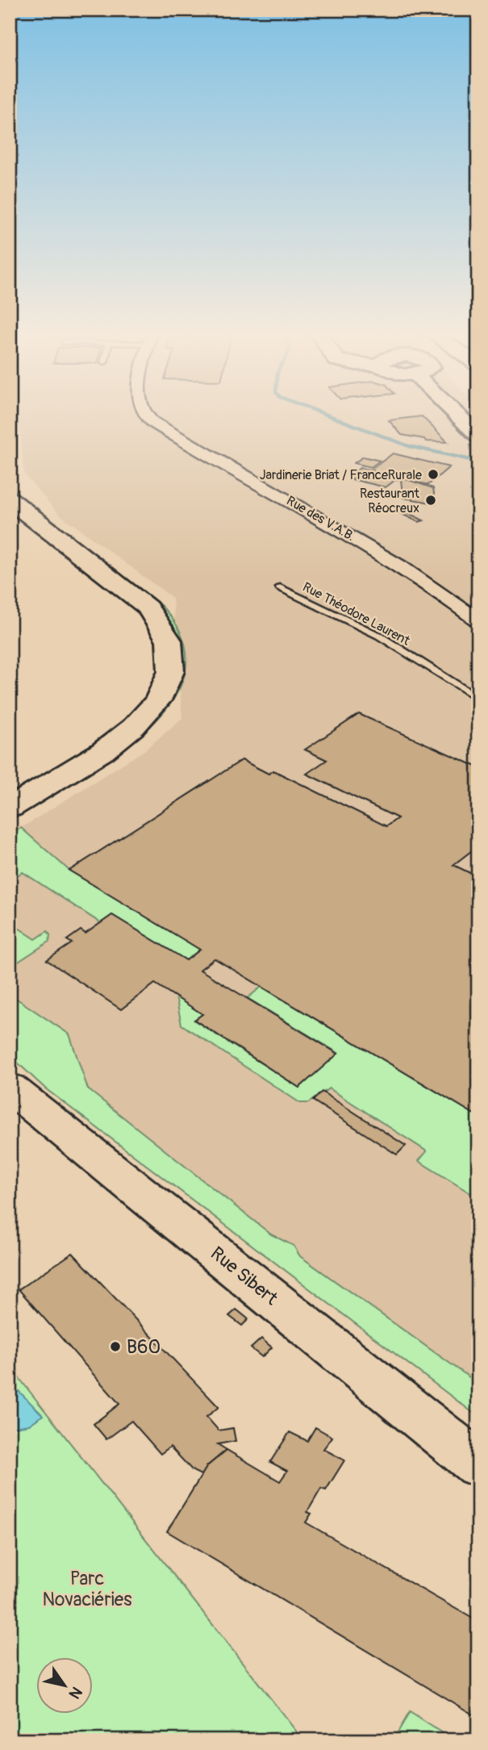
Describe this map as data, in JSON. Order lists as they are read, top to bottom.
{
  "streets": {
    "main road": ["Rue Sibert"],
    "street": ["Rue des V.A.B."],
    "lane": ["Rue Théodore Laurent"]
  },
  "parks": ["Parc Novaciéries"],
  "places": ["Jardinerie Briat / FranceRurale", "Restaurant Réocreux", "B60"],
  "north": "bottom right"
}
